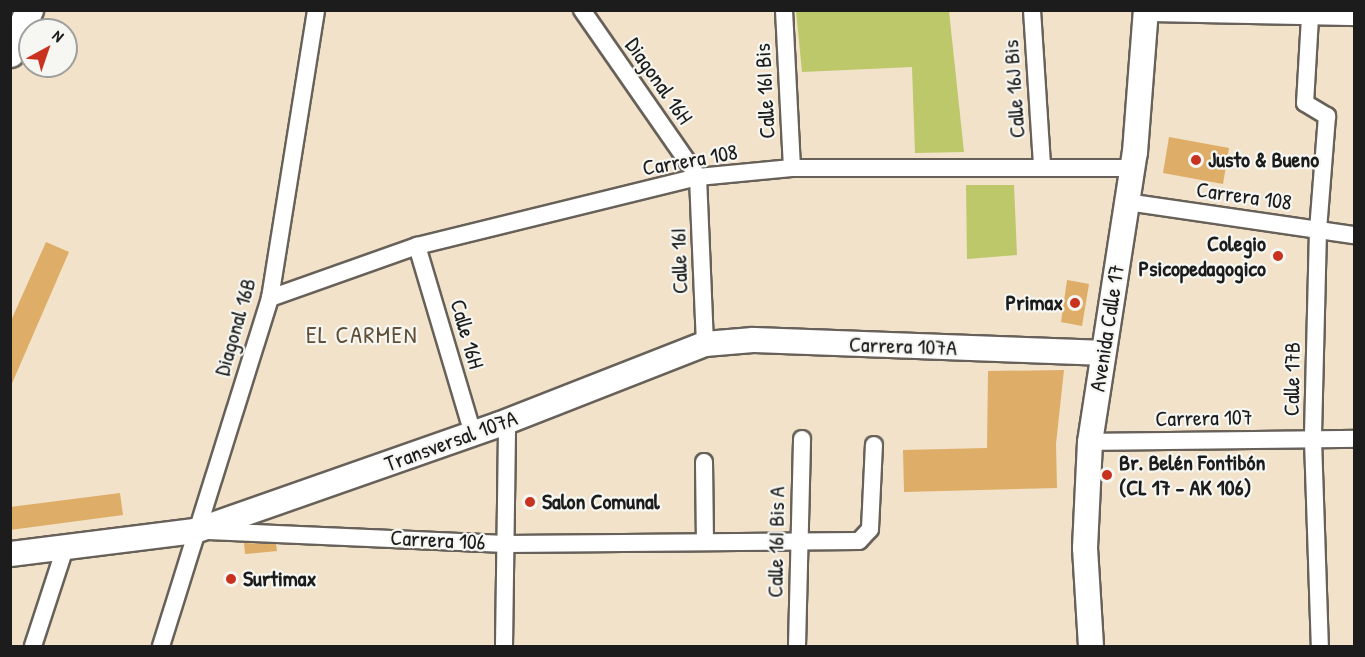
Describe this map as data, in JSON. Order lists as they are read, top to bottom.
{
  "streets": {
    "street": [
      "Diagonal 16H",
      "Calle 16J Bis",
      "Calle 16I Bis",
      "Carrera 108",
      "Calle 16I",
      "Diagonal 16B",
      "Avenida Calle 17",
      "Calle 16H",
      "Carrera 107A",
      "Calle 17B",
      "Carrera 107",
      "Transversal 107A",
      "Carrera 106",
      "Calle 16I Bis A"
    ]
  },
  "crossings": [
    ["Diagonal 16H", "Carrera 108"],
    ["Diagonal 16H", "Calle 16I"],
    ["Calle 16J Bis", "Carrera 108"],
    ["Calle 16I Bis", "Carrera 108"],
    ["Carrera 108", "Calle 16I"],
    ["Carrera 108", "Diagonal 16B"],
    ["Carrera 108", "Avenida Calle 17"],
    ["Carrera 108", "Calle 16H"],
    ["Carrera 108", "Calle 17B"],
    ["Calle 16I", "Carrera 107A"],
    ["Calle 16I", "Transversal 107A"],
    ["Diagonal 16B", "Transversal 107A"],
    ["Diagonal 16B", "Carrera 106"],
    ["Avenida Calle 17", "Carrera 107A"],
    ["Avenida Calle 17", "Carrera 107"],
    ["Calle 16H", "Transversal 107A"],
    ["Carrera 107A", "Transversal 107A"],
    ["Calle 17B", "Carrera 107"],
    ["Transversal 107A", "Carrera 106"],
    ["Carrera 106", "Calle 16I Bis A"]
  ],
  "districts": ["EL CARMEN"],
  "places": [
    "Justo & Bueno",
    "Colegio Psicopedagogico",
    "Primax",
    "Br. Belén Fontibón (CL 17 - AK 106)",
    "Salon Comunal",
    "Surtimax"
  ],
  "north": "top right"
}
